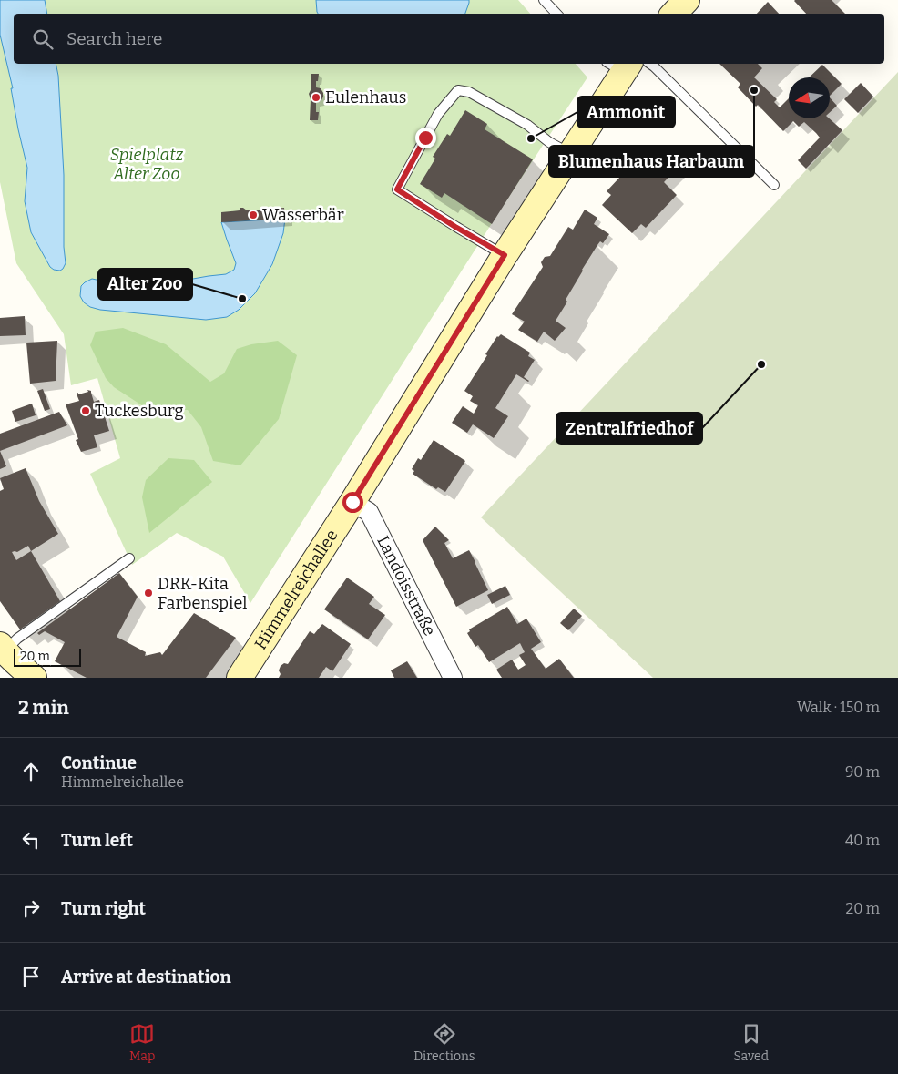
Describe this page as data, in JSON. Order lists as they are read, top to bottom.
{
  "streets": {
    "street": ["Landoisstraße", "Himmelreichallee"]
  },
  "crossings": [
    ["Landoisstraße", "Himmelreichallee"]
  ],
  "parks": ["Spielplatz Alter Zoo"],
  "places": [
    "Blumenhaus Harbaum",
    "Eulenhaus",
    "Ammonit",
    "Wasserbär",
    "Alter Zoo",
    "Zentralfriedhof",
    "Tuckesburg",
    "DRK-Kita Farbenspiel"
  ],
  "scale_bar": "20 m",
  "north": "left",
  "page": {
    "search": "Search here",
    "scale": "20 m",
    "heading": ["2 min", "Walk · 150 m"],
    "list": [
      ["Continue", "Himmelreichallee", "90 m"],
      ["Turn left", "40 m"],
      ["Turn right", "20 m"],
      "Arrive at destination"
    ],
    "nav": ["Map", "Directions", "Saved"]
  }
}
